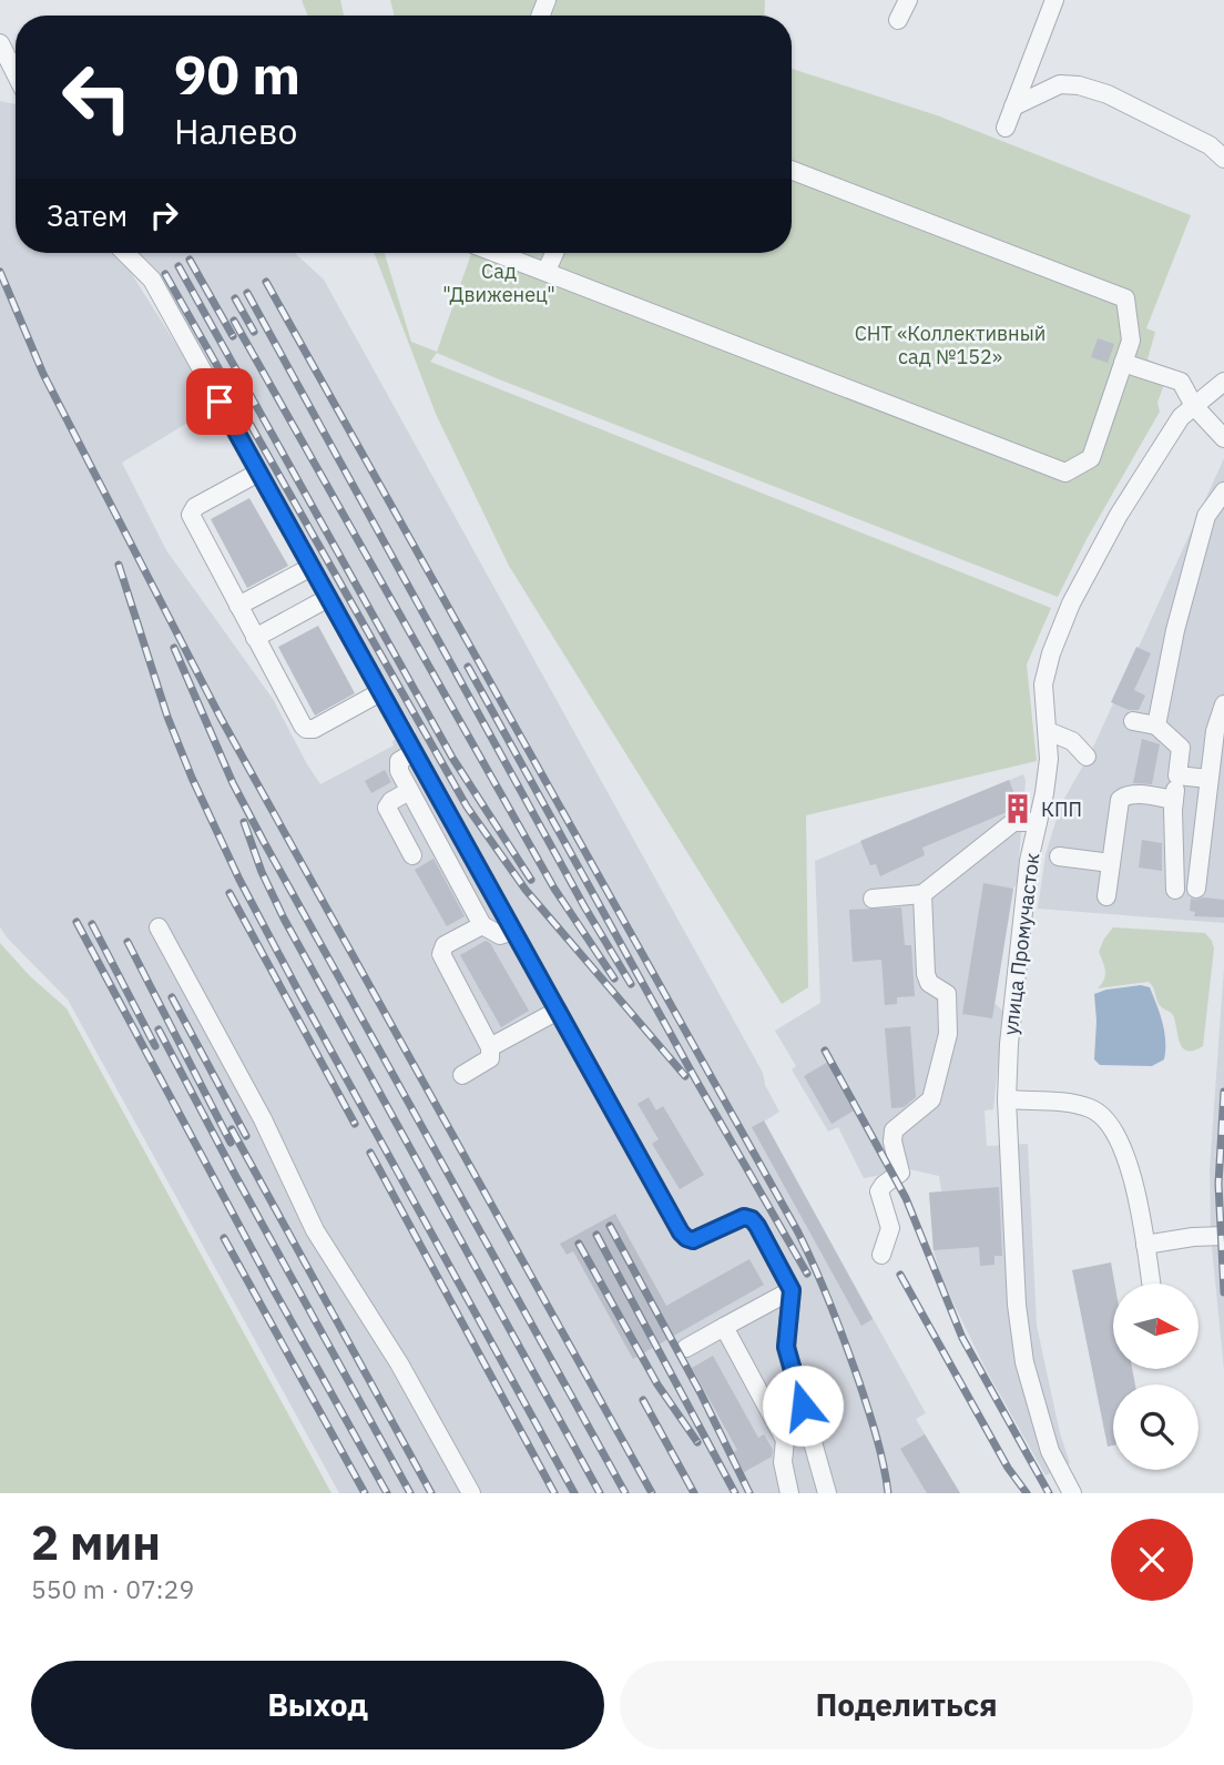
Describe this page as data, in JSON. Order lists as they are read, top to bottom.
{
  "streets": {
    "street": ["улица Промучасток"]
  },
  "parks": ["Сад \"Движенец\"", "СНТ «Коллективный сад №152»"],
  "places": {
    "building": ["КПП"]
  },
  "north": "right",
  "page": {
    "turn": ["90 m", "Налево"],
    "then": "Затем",
    "heading": ["2 мин", "550 m · 07:29"],
    "buttons": ["Выход", "Поделиться"]
  }
}
